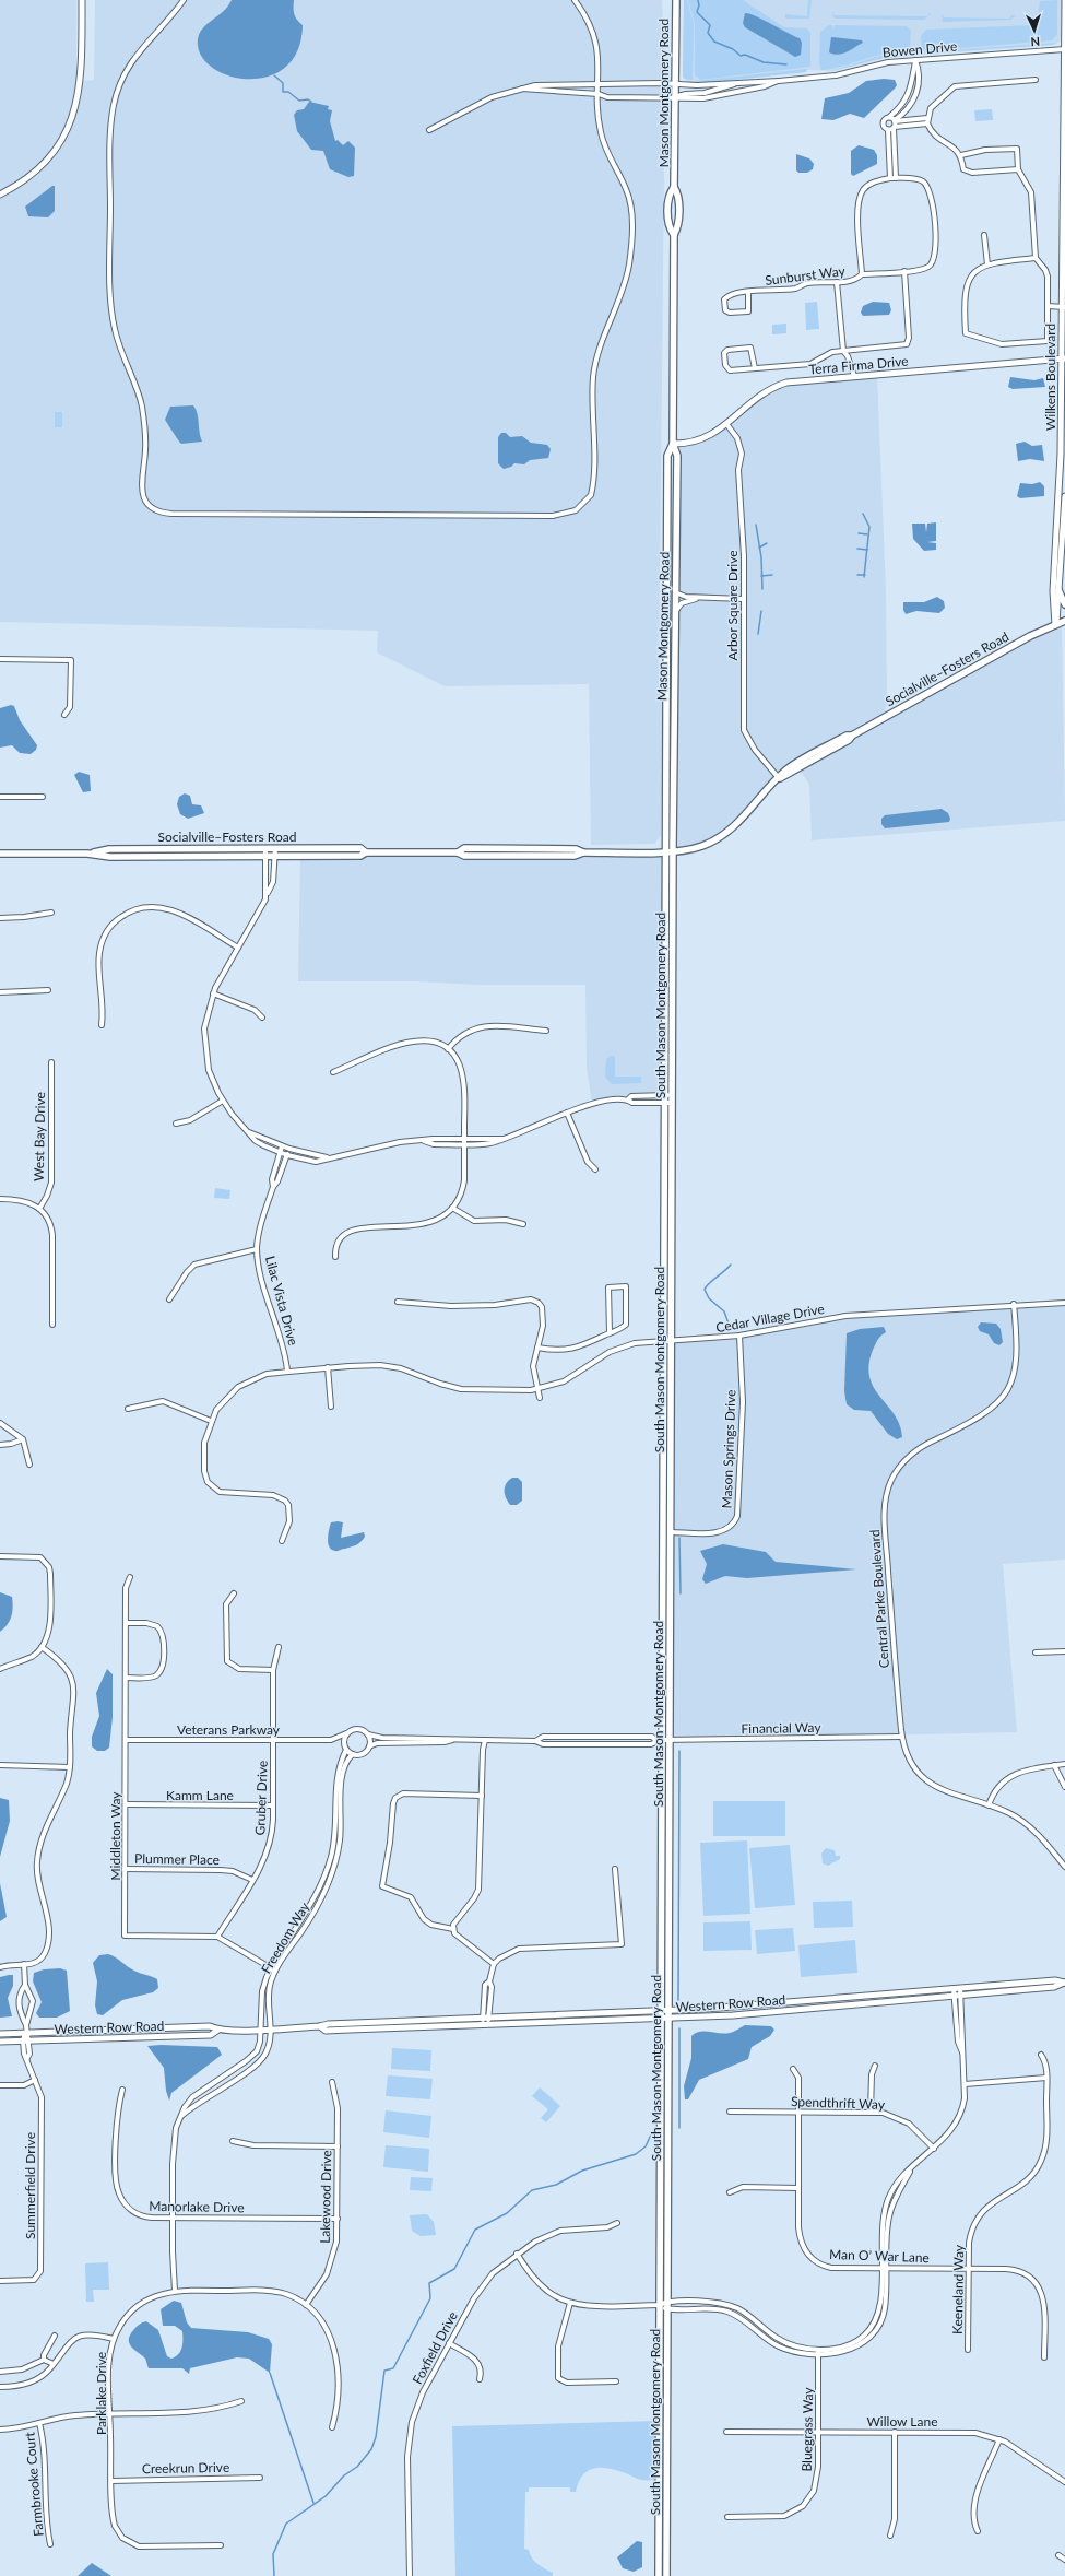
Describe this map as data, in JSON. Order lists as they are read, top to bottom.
{
  "streets": {
    "main road": ["Mason Montgomery Road", "Socialville–Fosters Road", "South Mason Montgomery Road"],
    "street": [
      "Bowen Drive",
      "Sunburst Way",
      "Terra Firma Drive",
      "Wilkens Boulevard",
      "Arbor Square Drive",
      "West Bay Drive",
      "Lilac Vista Drive",
      "Cedar Village Drive",
      "Mason Springs Drive",
      "Central Parke Boulevard",
      "Financial Way",
      "Veterans Parkway",
      "Kamm Lane",
      "Gruber Drive",
      "Middleton Way",
      "Plummer Place",
      "Freedom Way",
      "Western Row Road",
      "Spendthrift Way",
      "Summerfield Drive",
      "Lakewood Drive",
      "Manorlake Drive",
      "Man O’ War Lane",
      "Keeneland Way",
      "Foxfield Drive",
      "Parklake Drive",
      "Willow Lane",
      "Bluegrass Way",
      "Creekrun Drive",
      "Farmbrooke Court"
    ]
  },
  "crossings": [
    ["Bowen Drive", "Mason Montgomery Road"],
    ["Bowen Drive", "Wilkens Boulevard"],
    ["Mason Montgomery Road", "Terra Firma Drive"],
    ["Mason Montgomery Road", "Socialville–Fosters Road"],
    ["Mason Montgomery Road", "South Mason Montgomery Road"],
    ["Terra Firma Drive", "Wilkens Boulevard"],
    ["Terra Firma Drive", "Arbor Square Drive"],
    ["Wilkens Boulevard", "Socialville–Fosters Road"],
    ["Arbor Square Drive", "Socialville–Fosters Road"],
    ["Socialville–Fosters Road", "South Mason Montgomery Road"],
    ["South Mason Montgomery Road", "Cedar Village Drive"],
    ["South Mason Montgomery Road", "Mason Springs Drive"],
    ["South Mason Montgomery Road", "Financial Way"],
    ["South Mason Montgomery Road", "Western Row Road"],
    ["Lilac Vista Drive", "Cedar Village Drive"],
    ["Cedar Village Drive", "Mason Springs Drive"],
    ["Cedar Village Drive", "Central Parke Boulevard"],
    ["Central Parke Boulevard", "Financial Way"],
    ["Veterans Parkway", "Gruber Drive"],
    ["Veterans Parkway", "Middleton Way"],
    ["Veterans Parkway", "Freedom Way"],
    ["Kamm Lane", "Gruber Drive"],
    ["Kamm Lane", "Middleton Way"],
    ["Gruber Drive", "Middleton Way"],
    ["Gruber Drive", "Plummer Place"],
    ["Middleton Way", "Plummer Place"],
    ["Middleton Way", "Freedom Way"],
    ["Freedom Way", "Western Row Road"],
    ["Freedom Way", "Manorlake Drive"],
    ["Freedom Way", "Parklake Drive"],
    ["Western Row Road", "Summerfield Drive"],
    ["Spendthrift Way", "Man O’ War Lane"],
    ["Lakewood Drive", "Manorlake Drive"],
    ["Lakewood Drive", "Parklake Drive"],
    ["Man O’ War Lane", "Keeneland Way"],
    ["Parklake Drive", "Creekrun Drive"],
    ["Willow Lane", "Bluegrass Way"]
  ],
  "north": "bottom"
}
